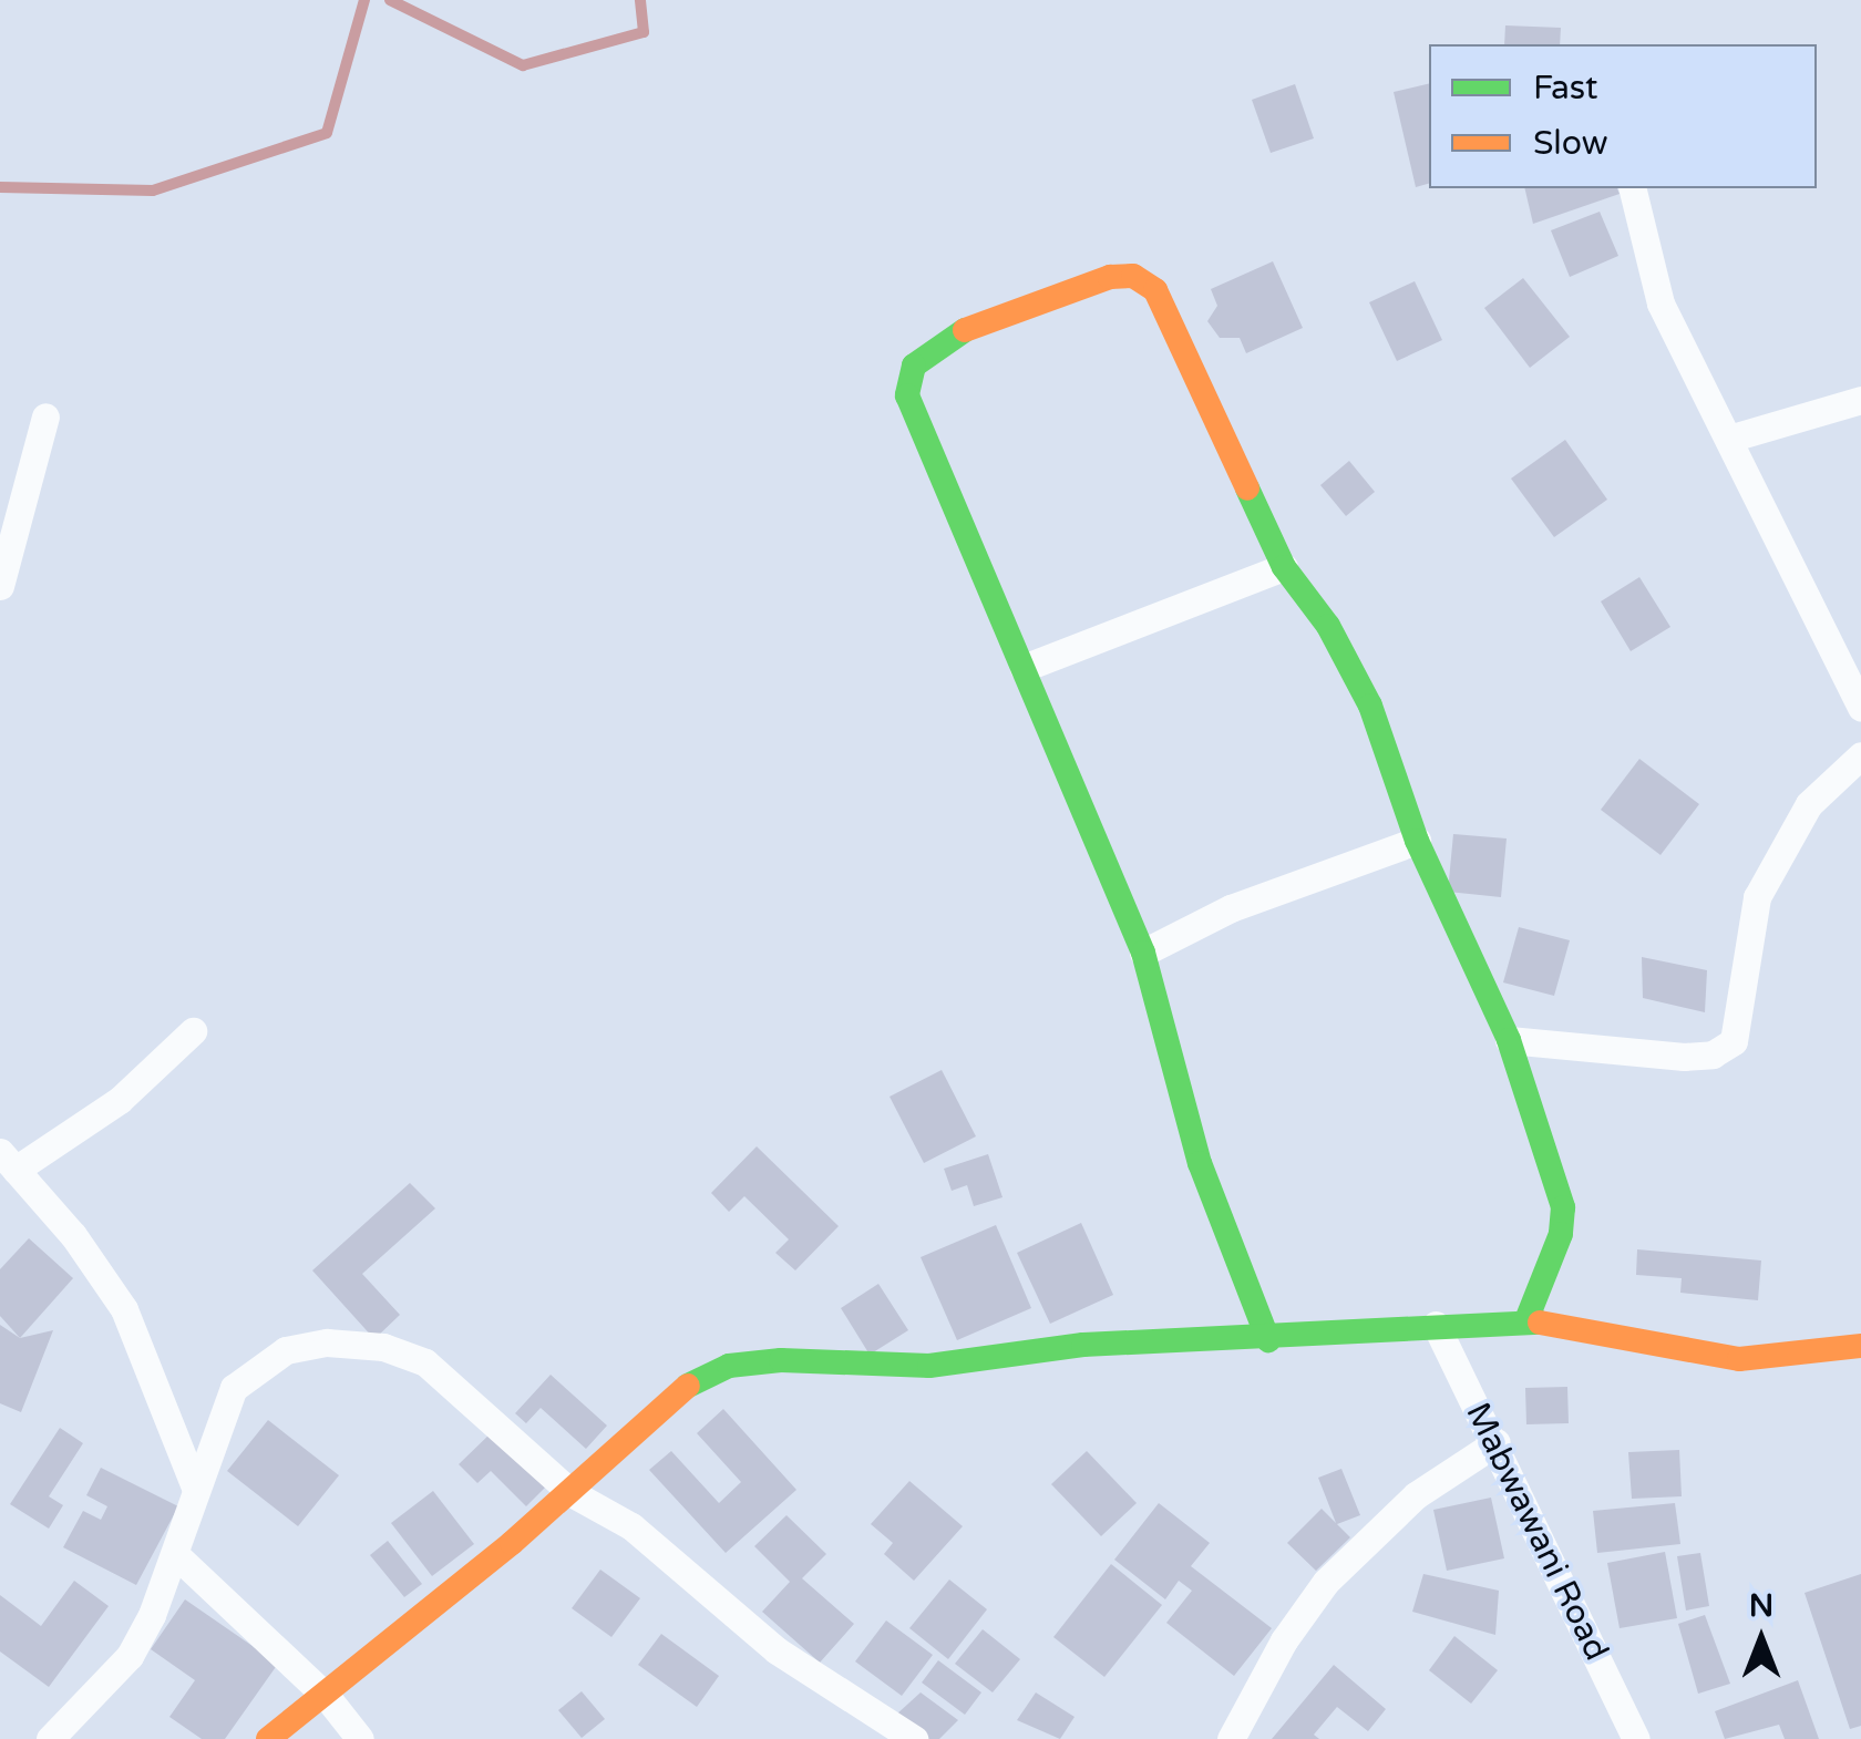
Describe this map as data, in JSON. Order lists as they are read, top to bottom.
{
  "streets": {
    "street": ["Mabwawani Road"]
  },
  "legend": ["Fast", "Slow"],
  "north": "top"
}
